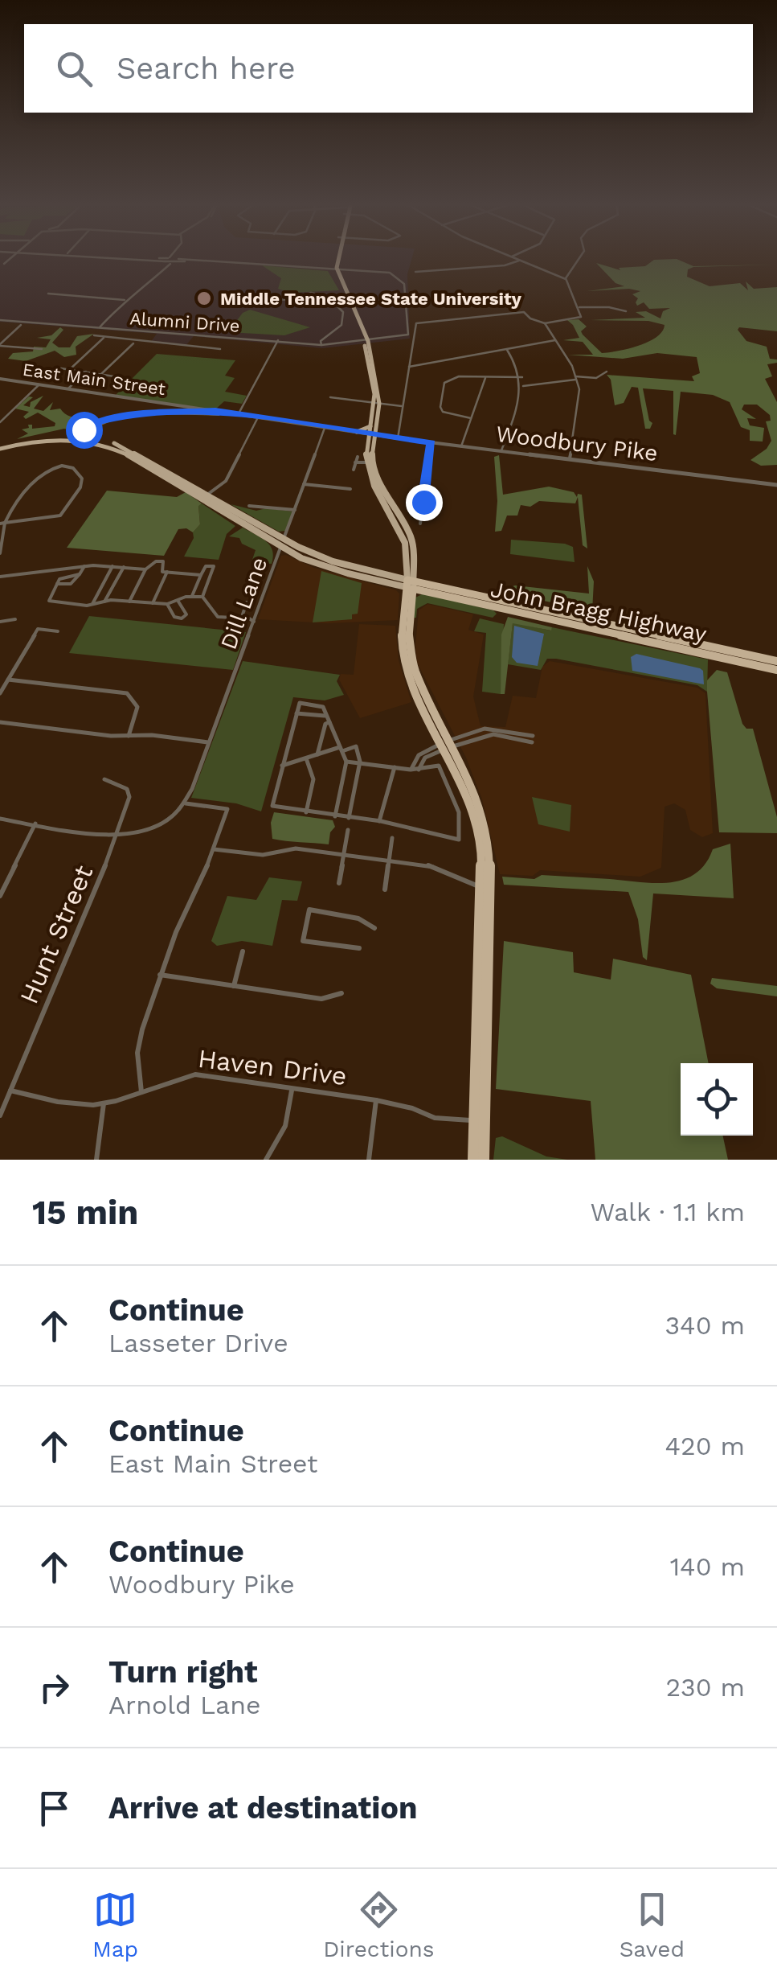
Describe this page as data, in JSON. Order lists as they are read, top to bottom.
{
  "streets": {
    "highway": ["John Bragg Highway"],
    "street": [
      "Alumni Drive",
      "East Main Street",
      "Woodbury Pike",
      "Dill Lane",
      "Hunt Street",
      "Haven Drive"
    ]
  },
  "crossings": [
    ["East Main Street", "Dill Lane"],
    ["Hunt Street", "Haven Drive"]
  ],
  "places": ["Middle Tennessee State University"],
  "page": {
    "search": "Search here",
    "heading": ["15 min", "Walk · 1.1 km"],
    "list": [
      ["Continue", "Lasseter Drive", "340 m"],
      ["Continue", "East Main Street", "420 m"],
      ["Continue", "Woodbury Pike", "140 m"],
      ["Turn right", "Arnold Lane", "230 m"],
      "Arrive at destination"
    ],
    "nav": ["Map", "Directions", "Saved"]
  }
}
